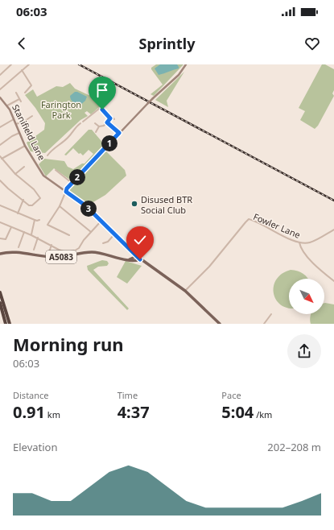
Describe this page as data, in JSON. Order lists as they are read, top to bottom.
{
  "streets": {
    "main road": ["Stanifield Lane", "A5083"],
    "street": ["Fowler Lane"]
  },
  "crossings": [
    ["Stanifield Lane", "Fowler Lane"],
    ["Stanifield Lane", "A5083"]
  ],
  "parks": ["Farington Park"],
  "places": ["Disused BTR Social Club"],
  "north": "bottom right",
  "page": {
    "status": "06:03",
    "header": "Sprintly",
    "pins": ["1", "2", "3"],
    "heading": ["Morning run", "06:03"],
    "stats": [
      ["Distance", "0.91 km"],
      ["Time", "4:37"],
      ["Pace", "5:04 /km"]
    ],
    "chart": ["Elevation", "202–208 m"]
  }
}
